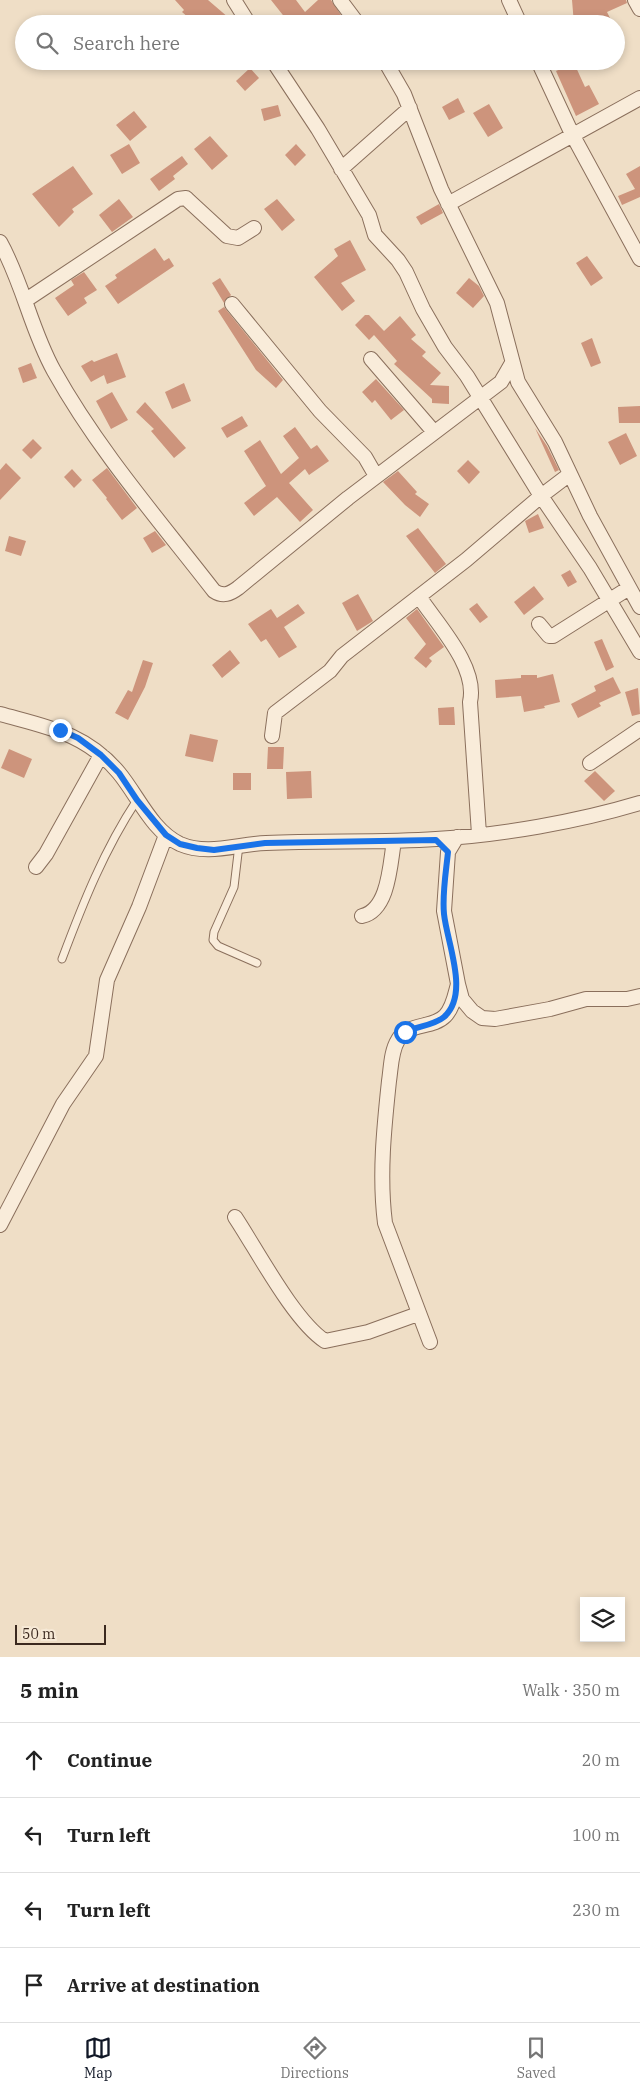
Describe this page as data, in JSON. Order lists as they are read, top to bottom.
{
  "scale_bar": "50 m",
  "page": {
    "search": "Search here",
    "scale": "50 m",
    "heading": ["5 min", "Walk · 350 m"],
    "list": [
      ["Continue", "20 m"],
      ["Turn left", "100 m"],
      ["Turn left", "230 m"],
      "Arrive at destination"
    ],
    "nav": ["Map", "Directions", "Saved"]
  }
}
